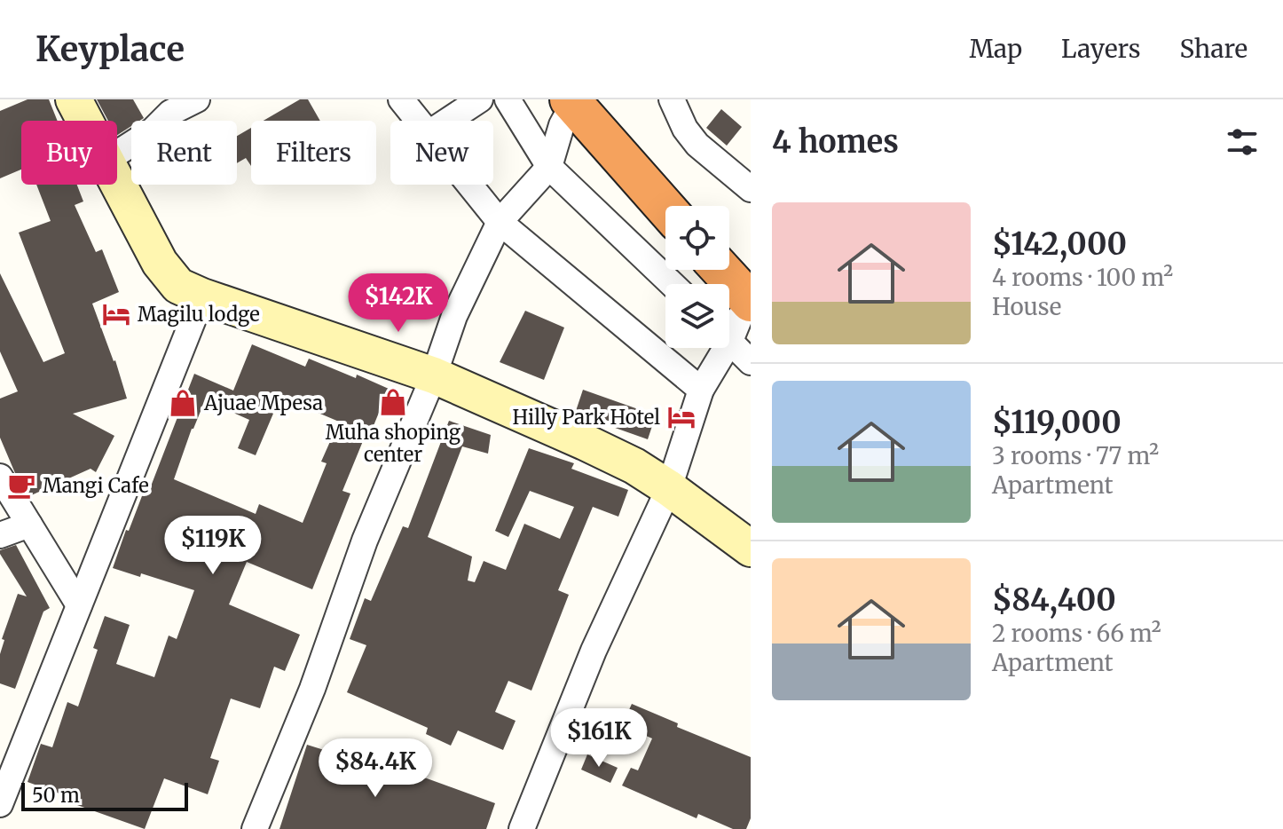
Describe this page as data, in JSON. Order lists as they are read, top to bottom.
{
  "places": {
    "hotel": ["Magilu lodge", "Hilly Park Hotel"],
    "shop": ["Muha shoping center", "Ajuae Mpesa"],
    "cafe": ["Mangi Cafe"]
  },
  "scale_bar": "50 m",
  "page": {
    "header": "Keyplace",
    "nav": ["Map", "Layers", "Share"],
    "heading": "4 homes",
    "chip": [
      "Buy",
      "Rent",
      "Filters",
      "New"
    ],
    "list": [
      {
        "name": "$142,000",
        "note": "4 rooms · 100 m² · House"
      },
      {
        "name": "$119,000",
        "note": "3 rooms · 77 m² · Apartment"
      },
      {
        "name": "$84,400",
        "note": "2 rooms · 66 m² · Apartment"
      }
    ],
    "price": [
      "$142K",
      "$119K",
      "$161K",
      "$84.4K"
    ],
    "scale": "50 m"
  }
}
